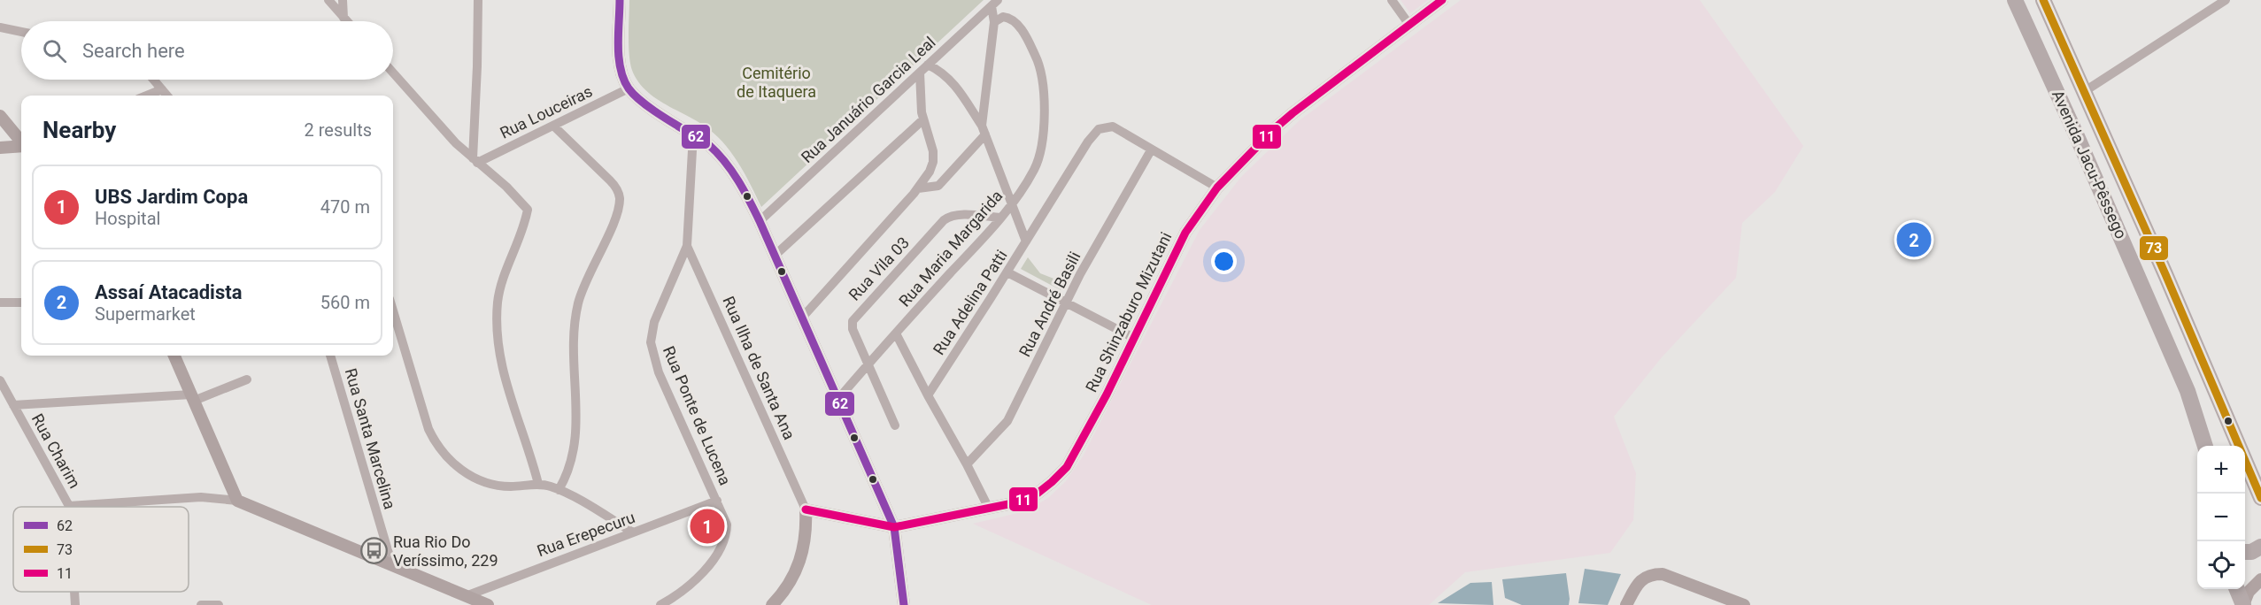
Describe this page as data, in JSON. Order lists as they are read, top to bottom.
{
  "streets": {
    "highway": ["Avenida Jacu-Pêssego"],
    "street": [
      "Rua Januário Garcia Leal",
      "Rua Louceiras",
      "Rua Maria Margarida",
      "Rua Vila 03",
      "Rua Adelina Patti",
      "Rua André Basili",
      "Rua Shinzaburo Mizutani",
      "Rua Ilha de Santa Ana",
      "Rua Ponte de Lucena",
      "Rua Santa Marcelina",
      "Rua Charim",
      "Rua Erepecuru"
    ]
  },
  "crossings": [
    ["Rua Maria Margarida", "Rua Vila 03"],
    ["Rua Adelina Patti", "Rua André Basili"],
    ["Rua Shinzaburo Mizutani", "Rua Ilha de Santa Ana"],
    ["Rua Ilha de Santa Ana", "Rua Ponte de Lucena"],
    ["Rua Ponte de Lucena", "Rua Erepecuru"]
  ],
  "parks": ["Cemitério de Itaquera"],
  "places": {
    "bus stop": ["Rua Rio Do Veríssimo, 229"]
  },
  "lines": ["transit line 62", "transit line 73", "transit line 11"],
  "legend": ["62", "73", "11"],
  "page": {
    "search": "Search here",
    "heading": ["Nearby", "2 results"],
    "list": [
      {
        "mark": "1",
        "name": "UBS Jardim Copa",
        "note": "Hospital",
        "value": "470 m"
      },
      {
        "mark": "2",
        "name": "Assaí Atacadista",
        "note": "Supermarket",
        "value": "560 m"
      }
    ],
    "pins": ["2", "1"],
    "map_buttons": ["+", "−"]
  }
}
